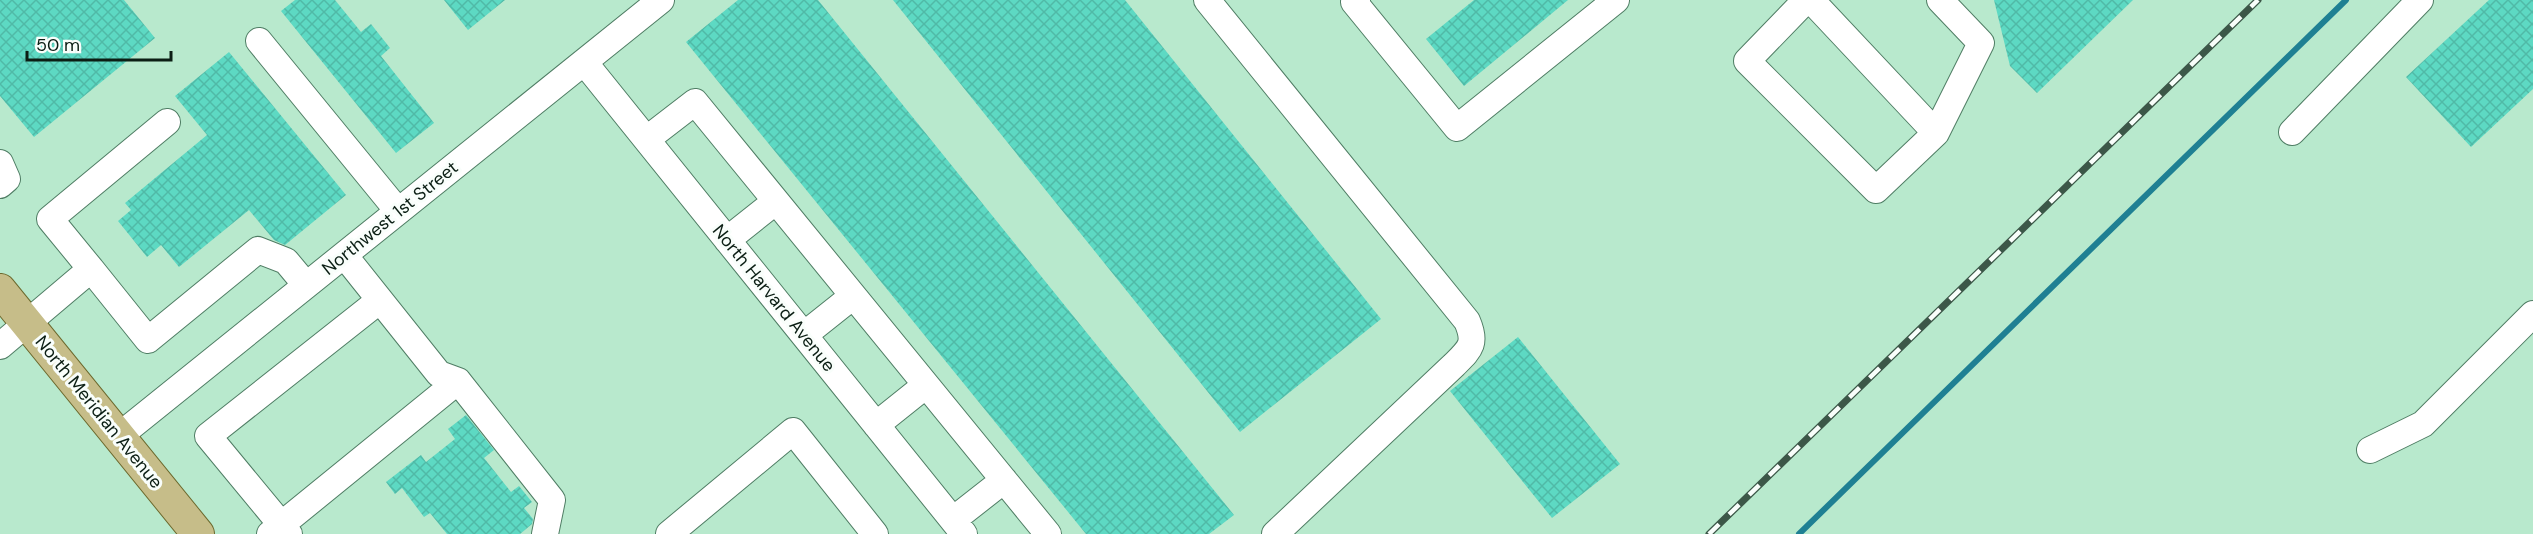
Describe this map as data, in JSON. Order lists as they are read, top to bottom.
{
  "streets": {
    "main road": ["North Meridian Avenue"],
    "street": ["Northwest 1st Street", "North Harvard Avenue"]
  },
  "crossings": [
    ["Northwest 1st Street", "North Harvard Avenue"],
    ["Northwest 1st Street", "North Meridian Avenue"]
  ],
  "scale_bar": "50 m"
}
